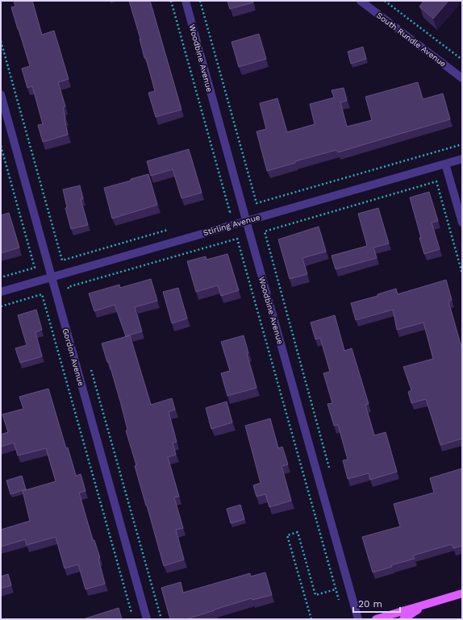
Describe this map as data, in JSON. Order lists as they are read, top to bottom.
{
  "streets": {
    "street": [
      "South Rundle Avenue",
      "Woodbine Avenue",
      "Stirling Avenue",
      "Gordon Avenue"
    ]
  },
  "crossings": [
    ["Woodbine Avenue", "Stirling Avenue"],
    ["Stirling Avenue", "Gordon Avenue"]
  ],
  "scale_bar": "20 m"
}
